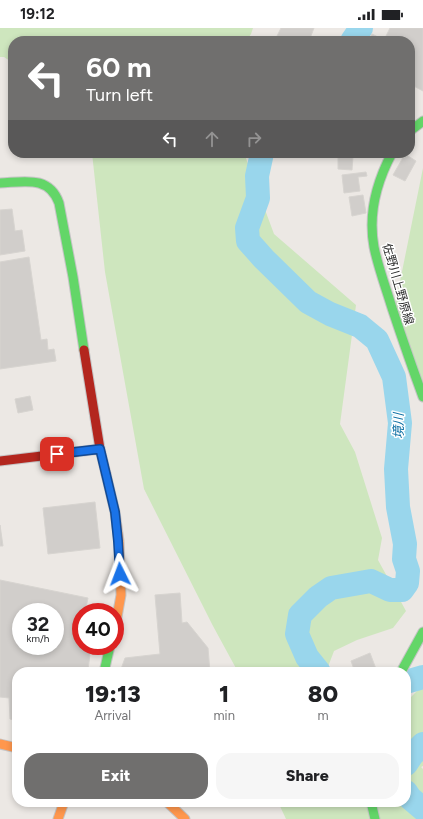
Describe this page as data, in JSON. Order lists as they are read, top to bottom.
{
  "streets": {
    "street": ["佐野川上野原線"]
  },
  "water": ["境川"],
  "page": {
    "status": "19:12",
    "turn": ["60 m", "Turn left"],
    "speed": "32 km/h",
    "limit": "40",
    "eta": [
      "19:13",
      "Arrival",
      "1",
      "min",
      "80",
      "m"
    ],
    "buttons": ["Exit", "Share"]
  }
}
